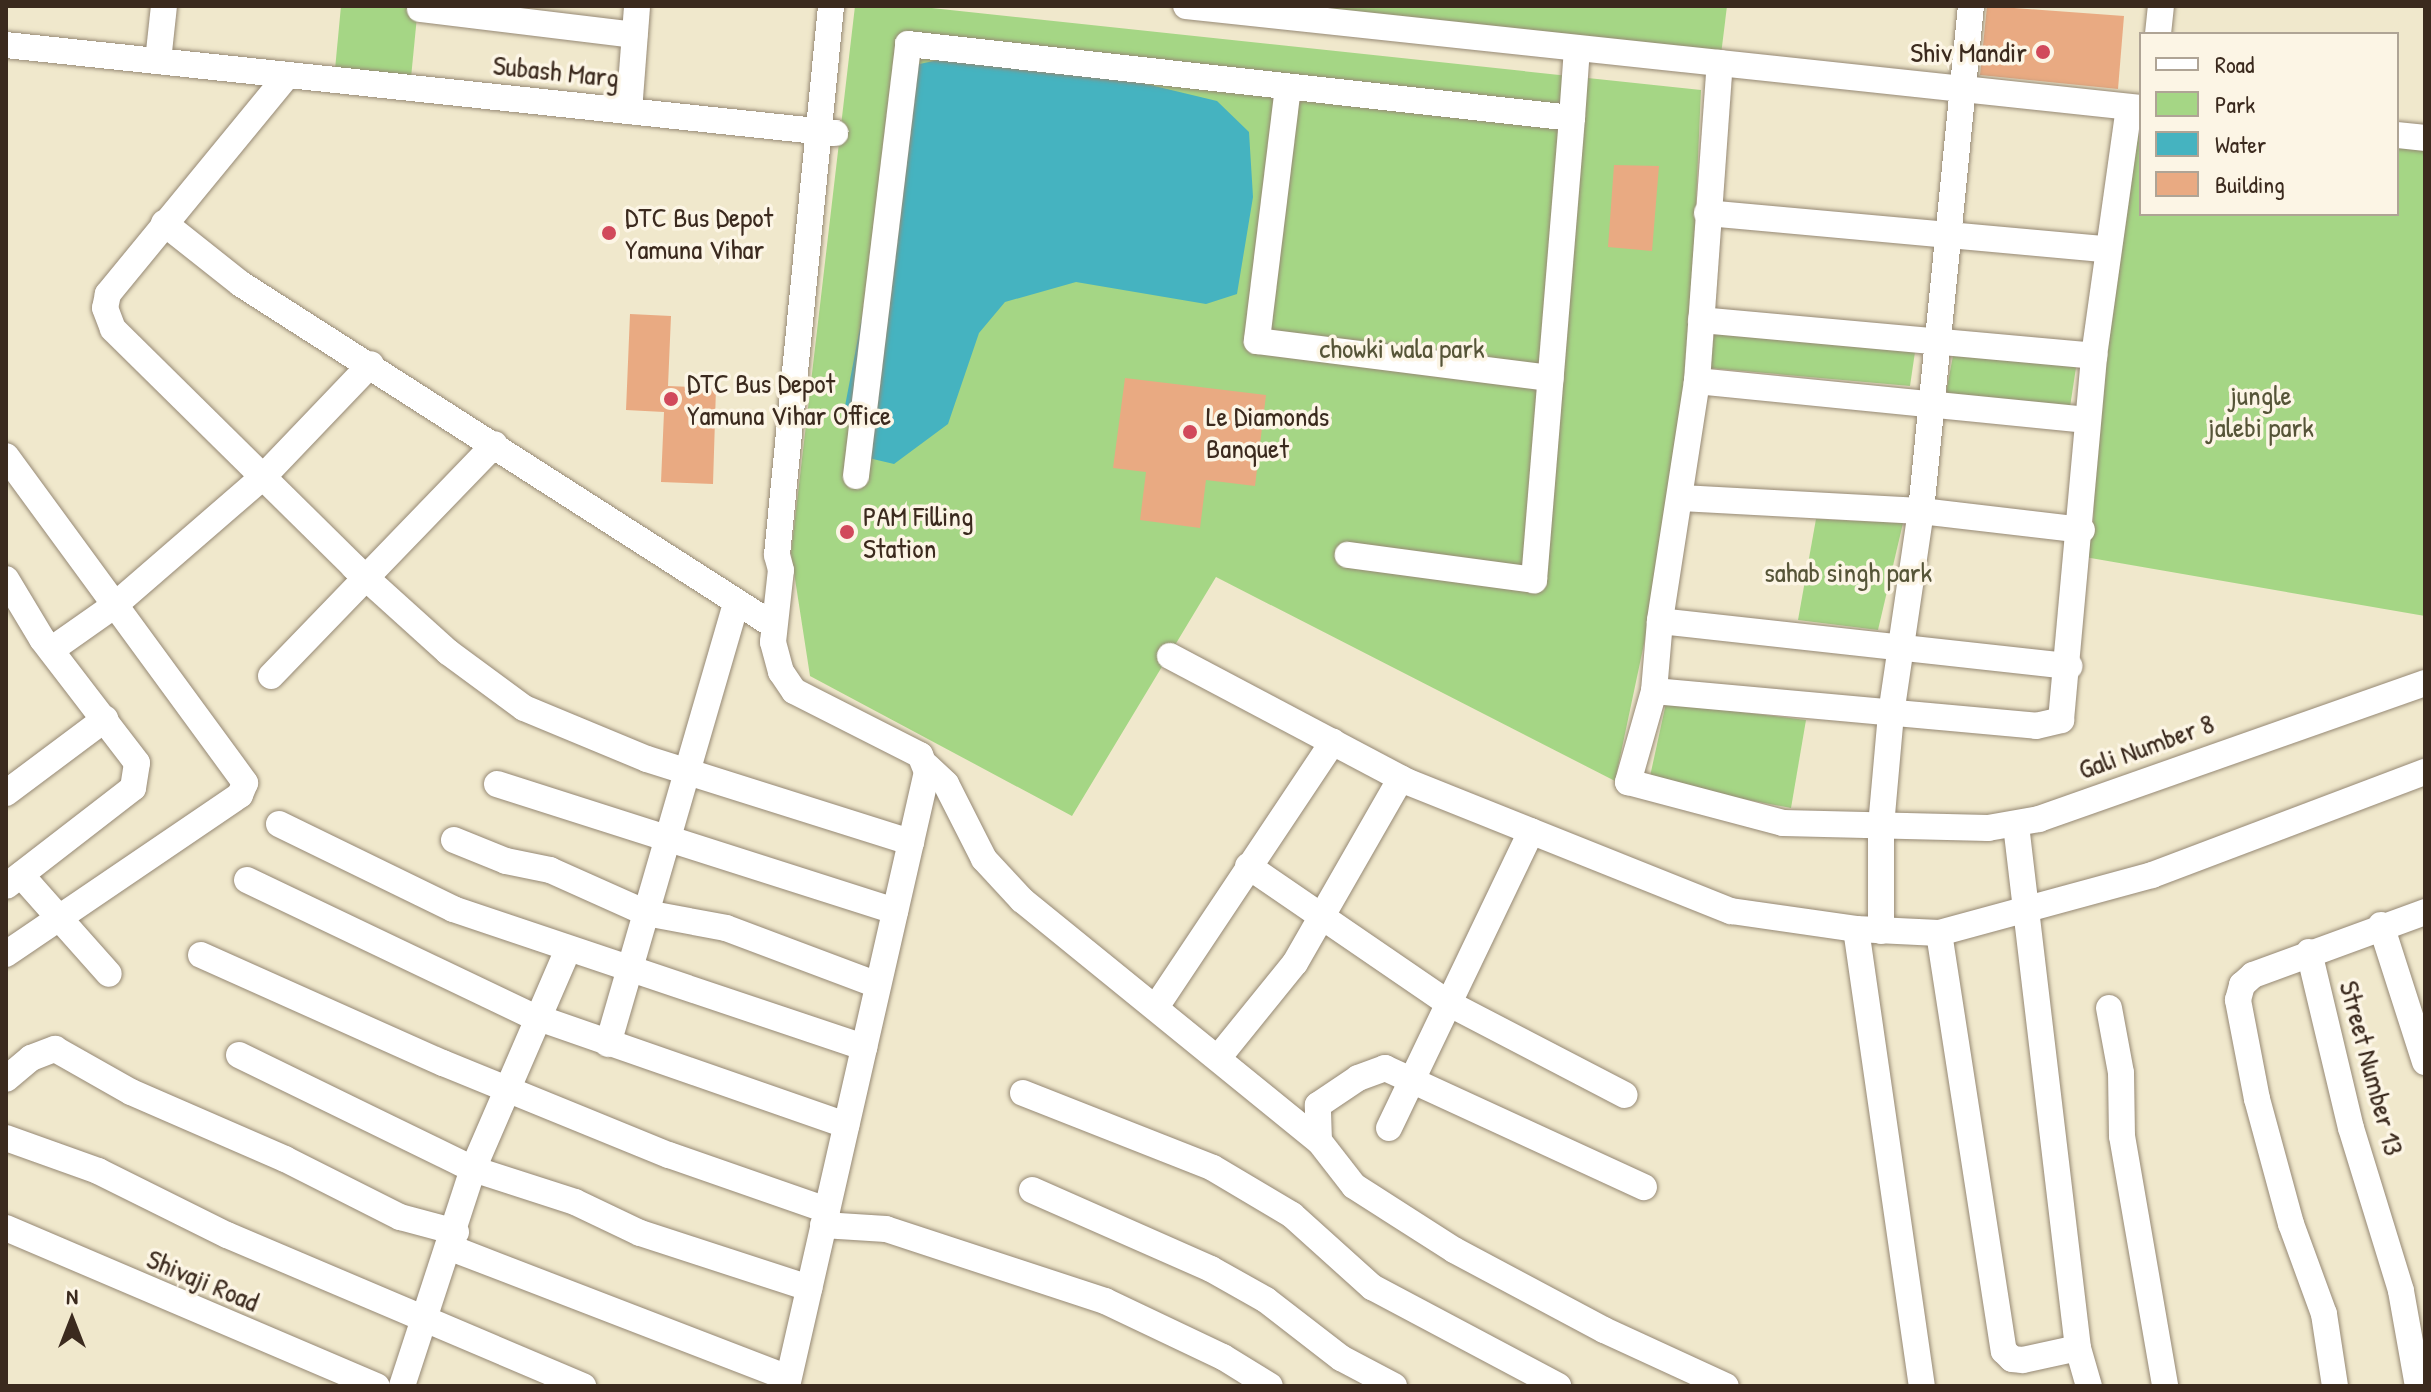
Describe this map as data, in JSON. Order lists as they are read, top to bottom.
{
  "streets": {
    "street": [
      "Subash Marg",
      "Gali Number 8",
      "Street Number 13",
      "Shivaji Road"
    ]
  },
  "parks": ["chowki wala park", "jungle jalebi park", "sahab singh park"],
  "places": [
    "Shiv Mandir",
    "DTC Bus Depot Yamuna Vihar",
    "DTC Bus Depot Yamuna Vihar Office",
    "Le Diamonds Banquet",
    "PAM Filling Station"
  ],
  "legend": [
    "Road",
    "Park",
    "Water",
    "Building"
  ],
  "north": "top"
}
